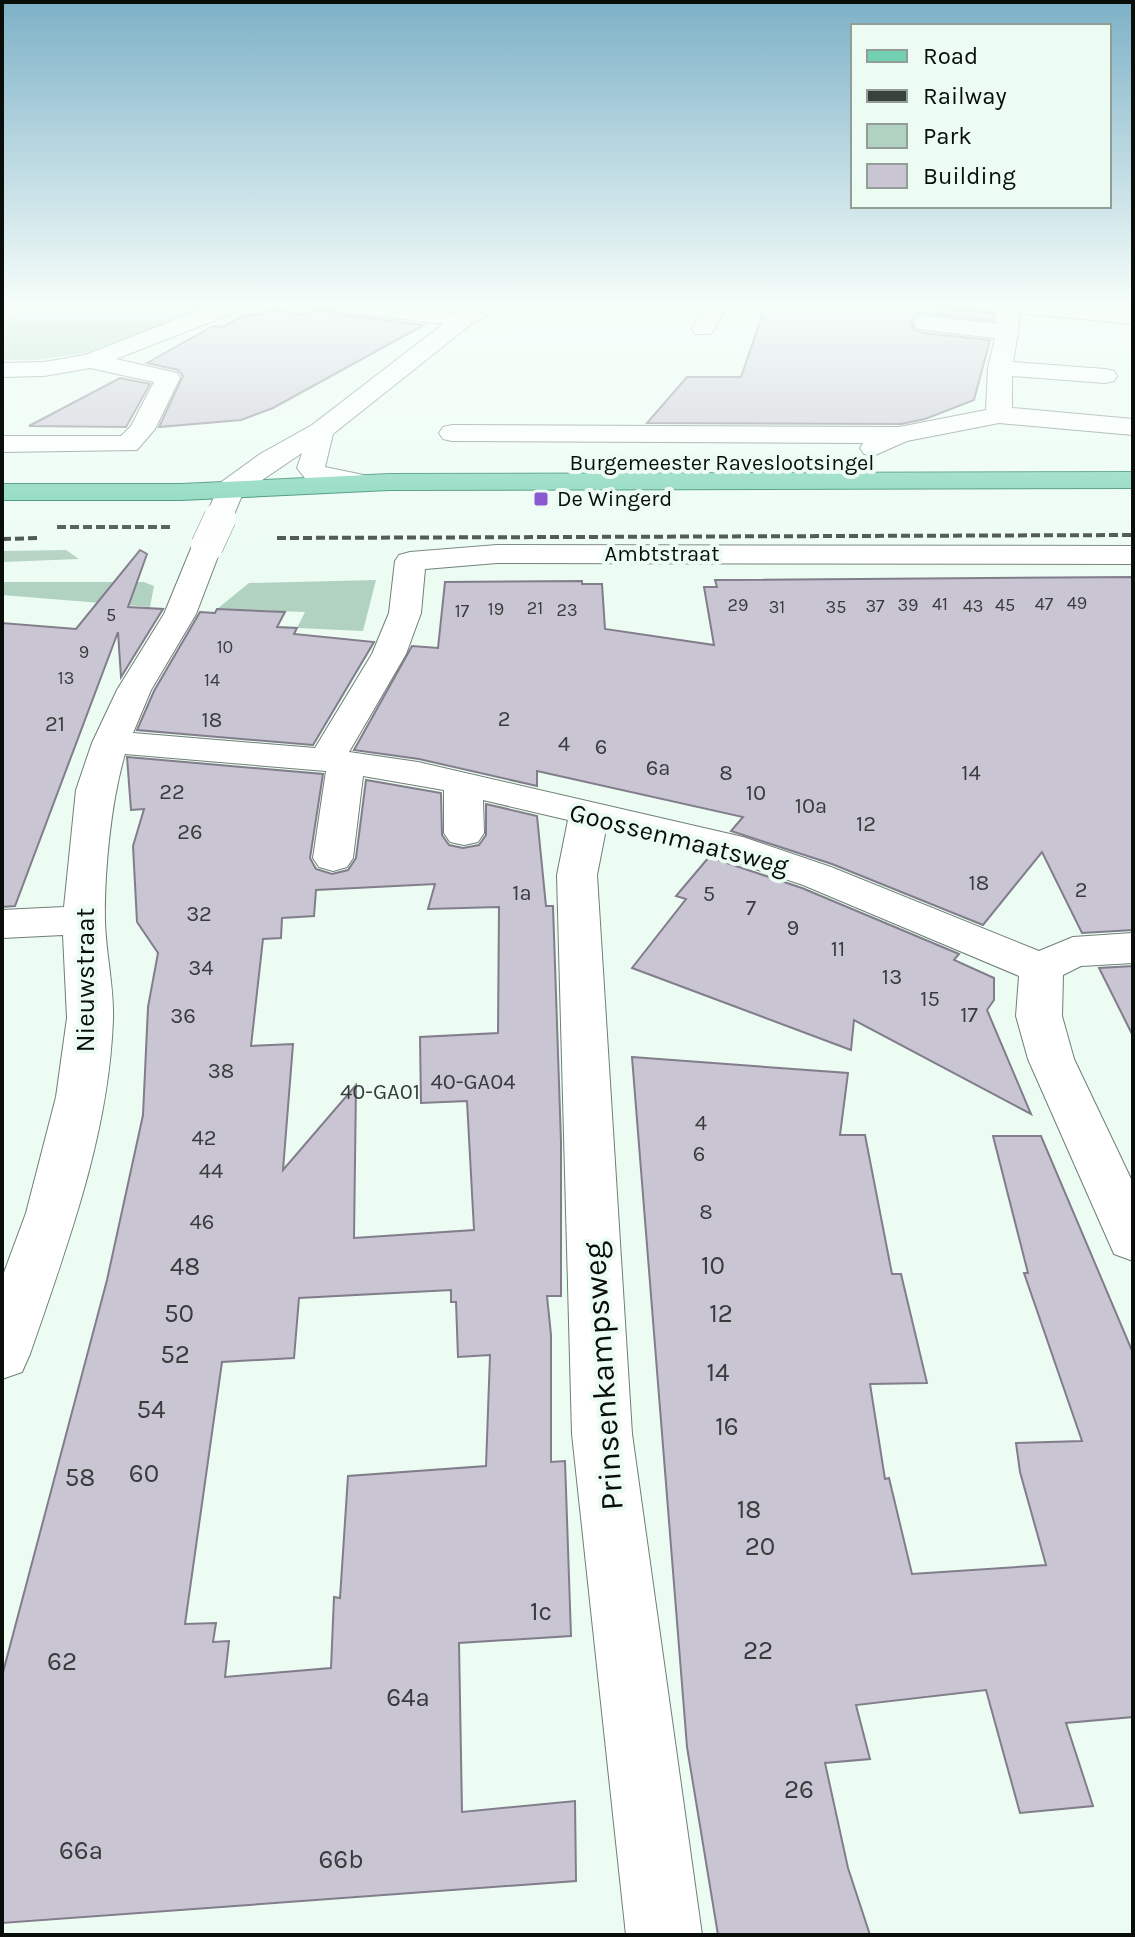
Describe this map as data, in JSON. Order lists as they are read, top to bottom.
{
  "streets": {
    "main road": ["Burgemeester Raveslootsingel"],
    "street": [
      "Ambtstraat",
      "Goossenmaatsweg",
      "Nieuwstraat",
      "Prinsenkampsweg"
    ]
  },
  "crossings": [
    ["Burgemeester Raveslootsingel", "Nieuwstraat"],
    ["Ambtstraat", "Goossenmaatsweg"],
    ["Goossenmaatsweg", "Nieuwstraat"],
    ["Goossenmaatsweg", "Prinsenkampsweg"]
  ],
  "places": {
    "transit": ["De Wingerd"]
  },
  "house_numbers": [
    "49",
    "41",
    "47",
    "29",
    "39",
    "45",
    "37",
    "43",
    "31",
    "35",
    "21",
    "19",
    "23",
    "17",
    "5",
    "10",
    "9",
    "13",
    "14",
    "2",
    "18",
    "21",
    "4",
    "6",
    "6a",
    "8",
    "14",
    "22",
    "10",
    "10a",
    "12",
    "26",
    "18",
    "2",
    "1a",
    "5",
    "7",
    "32",
    "9",
    "11",
    "34",
    "13",
    "15",
    "17",
    "36",
    "38",
    "40-GA04",
    "40-GA01",
    "4",
    "42",
    "6",
    "44",
    "8",
    "46",
    "10",
    "48",
    "50",
    "12",
    "52",
    "14",
    "54",
    "16",
    "60",
    "58",
    "18",
    "20",
    "1c",
    "22",
    "62",
    "64a",
    "26",
    "66a",
    "66b"
  ],
  "legend": [
    "Road",
    "Railway",
    "Park",
    "Building"
  ]
}
